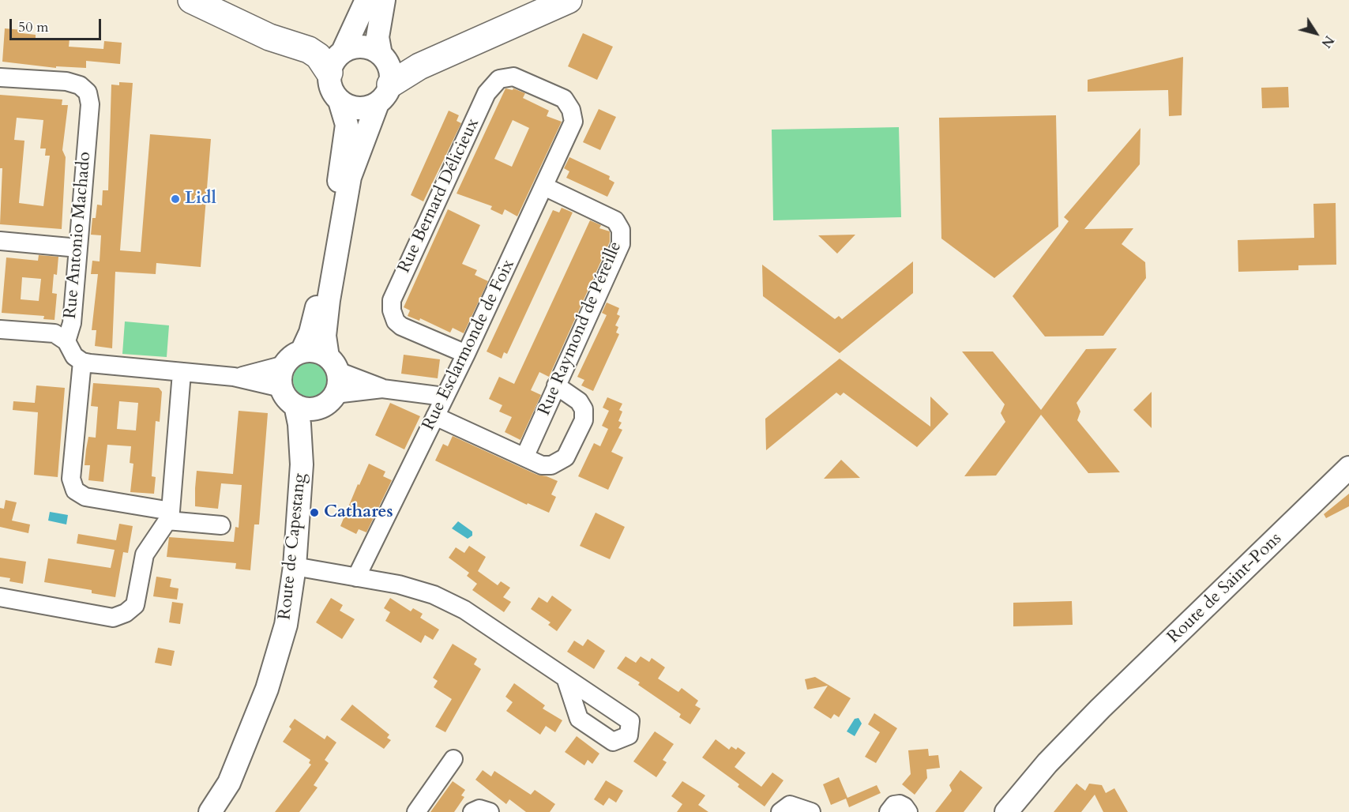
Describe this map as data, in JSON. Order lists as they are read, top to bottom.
{
  "streets": {
    "main road": ["Route de Capestang", "Route de Saint-Pons"],
    "street": [
      "Rue Bernard Délicieux",
      "Rue Antonio Machado",
      "Rue Raymond de Péreille",
      "Rue Esclarmonde de Foix"
    ]
  },
  "crossings": [
    ["Rue Bernard Délicieux", "Rue Esclarmonde de Foix"],
    ["Rue Raymond de Péreille", "Rue Esclarmonde de Foix"]
  ],
  "places": ["Lidl", "Cathares"],
  "scale_bar": "50 m",
  "north": "bottom right"
}
